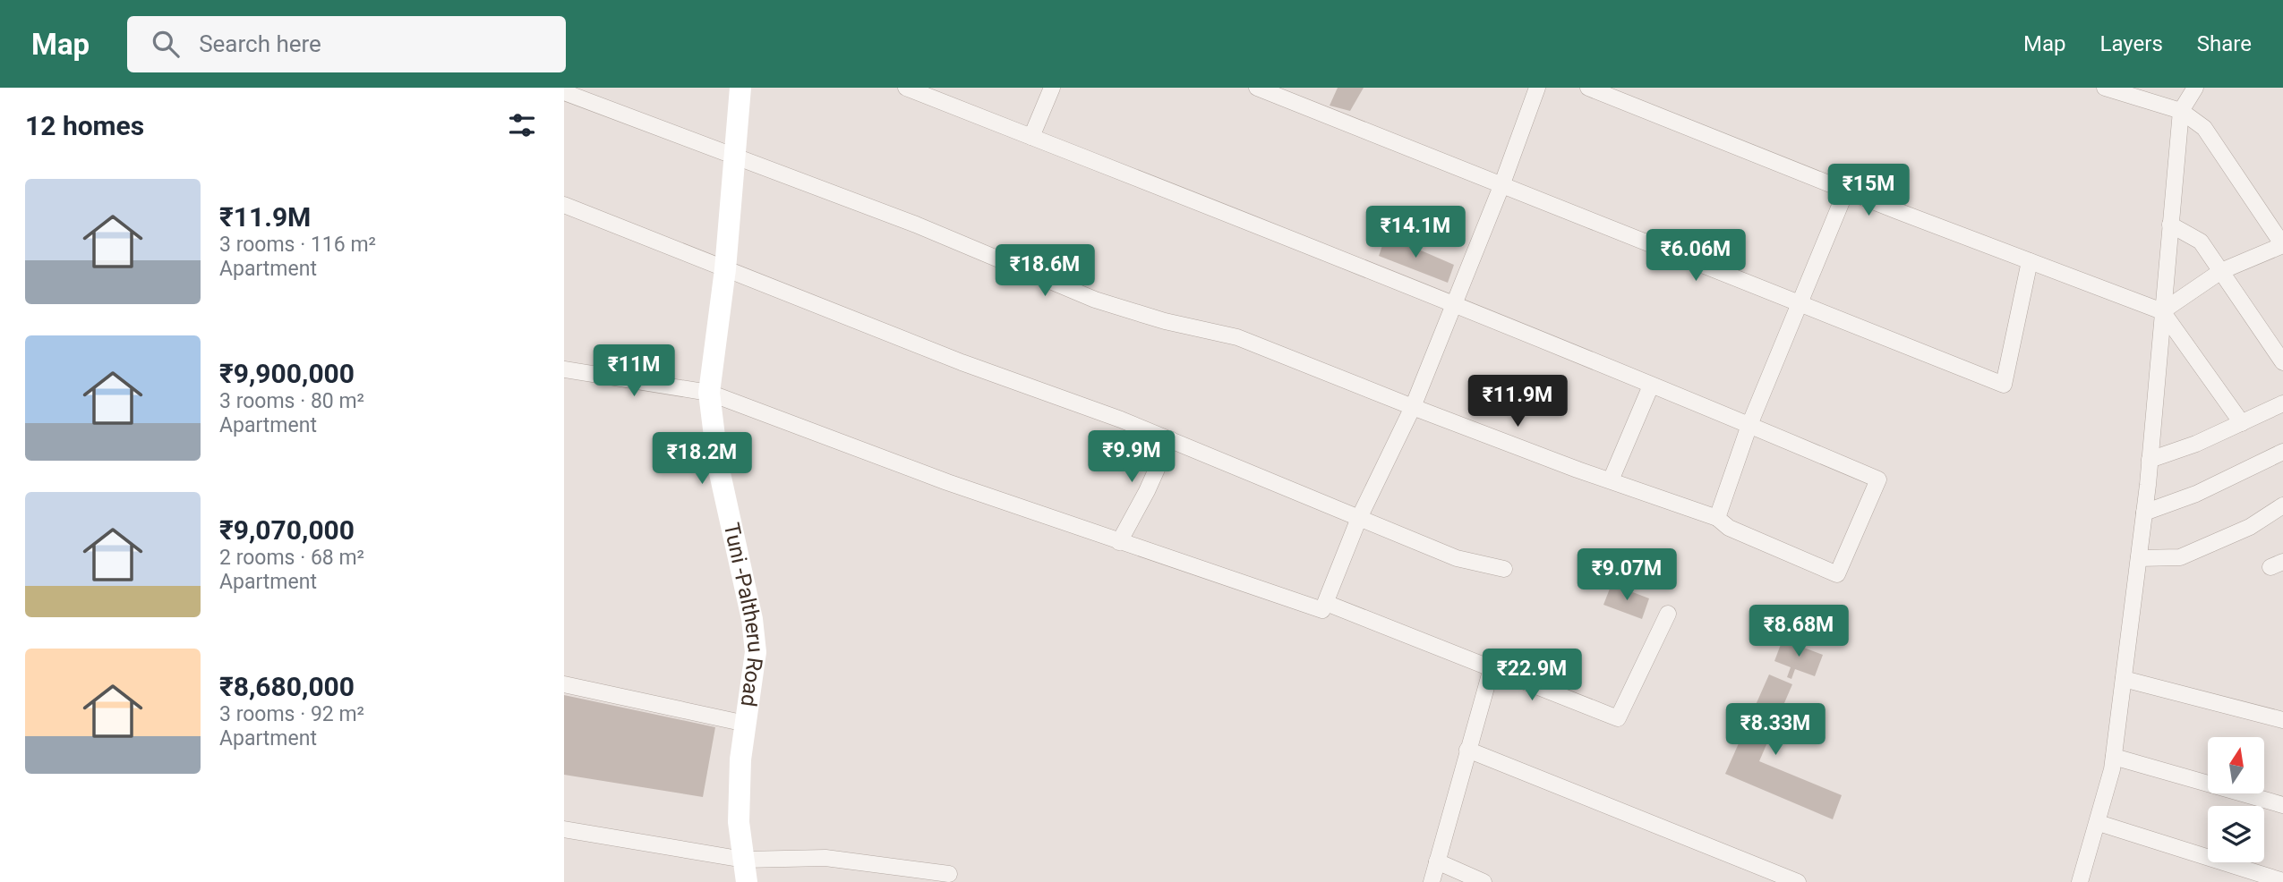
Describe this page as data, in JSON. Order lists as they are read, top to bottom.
{
  "streets": {
    "street": ["Tuni -Paltheru Road"]
  },
  "north": "top",
  "page": {
    "header": "Map",
    "search": "Search here",
    "nav": ["Map", "Layers", "Share"],
    "heading": "12 homes",
    "list": [
      {
        "name": "₹11.9M",
        "note": "3 rooms · 116 m² · Apartment"
      },
      {
        "name": "₹9,900,000",
        "note": "3 rooms · 80 m² · Apartment"
      },
      {
        "name": "₹9,070,000",
        "note": "2 rooms · 68 m² · Apartment"
      },
      {
        "name": "₹8,680,000",
        "note": "3 rooms · 92 m² · Apartment"
      }
    ],
    "price": [
      "₹15M",
      "₹14.1M",
      "₹6.06M",
      "₹18.6M",
      "₹11M",
      "₹11.9M",
      "₹9.9M",
      "₹18.2M",
      "₹9.07M",
      "₹8.68M",
      "₹22.9M",
      "₹8.33M"
    ]
  }
}
